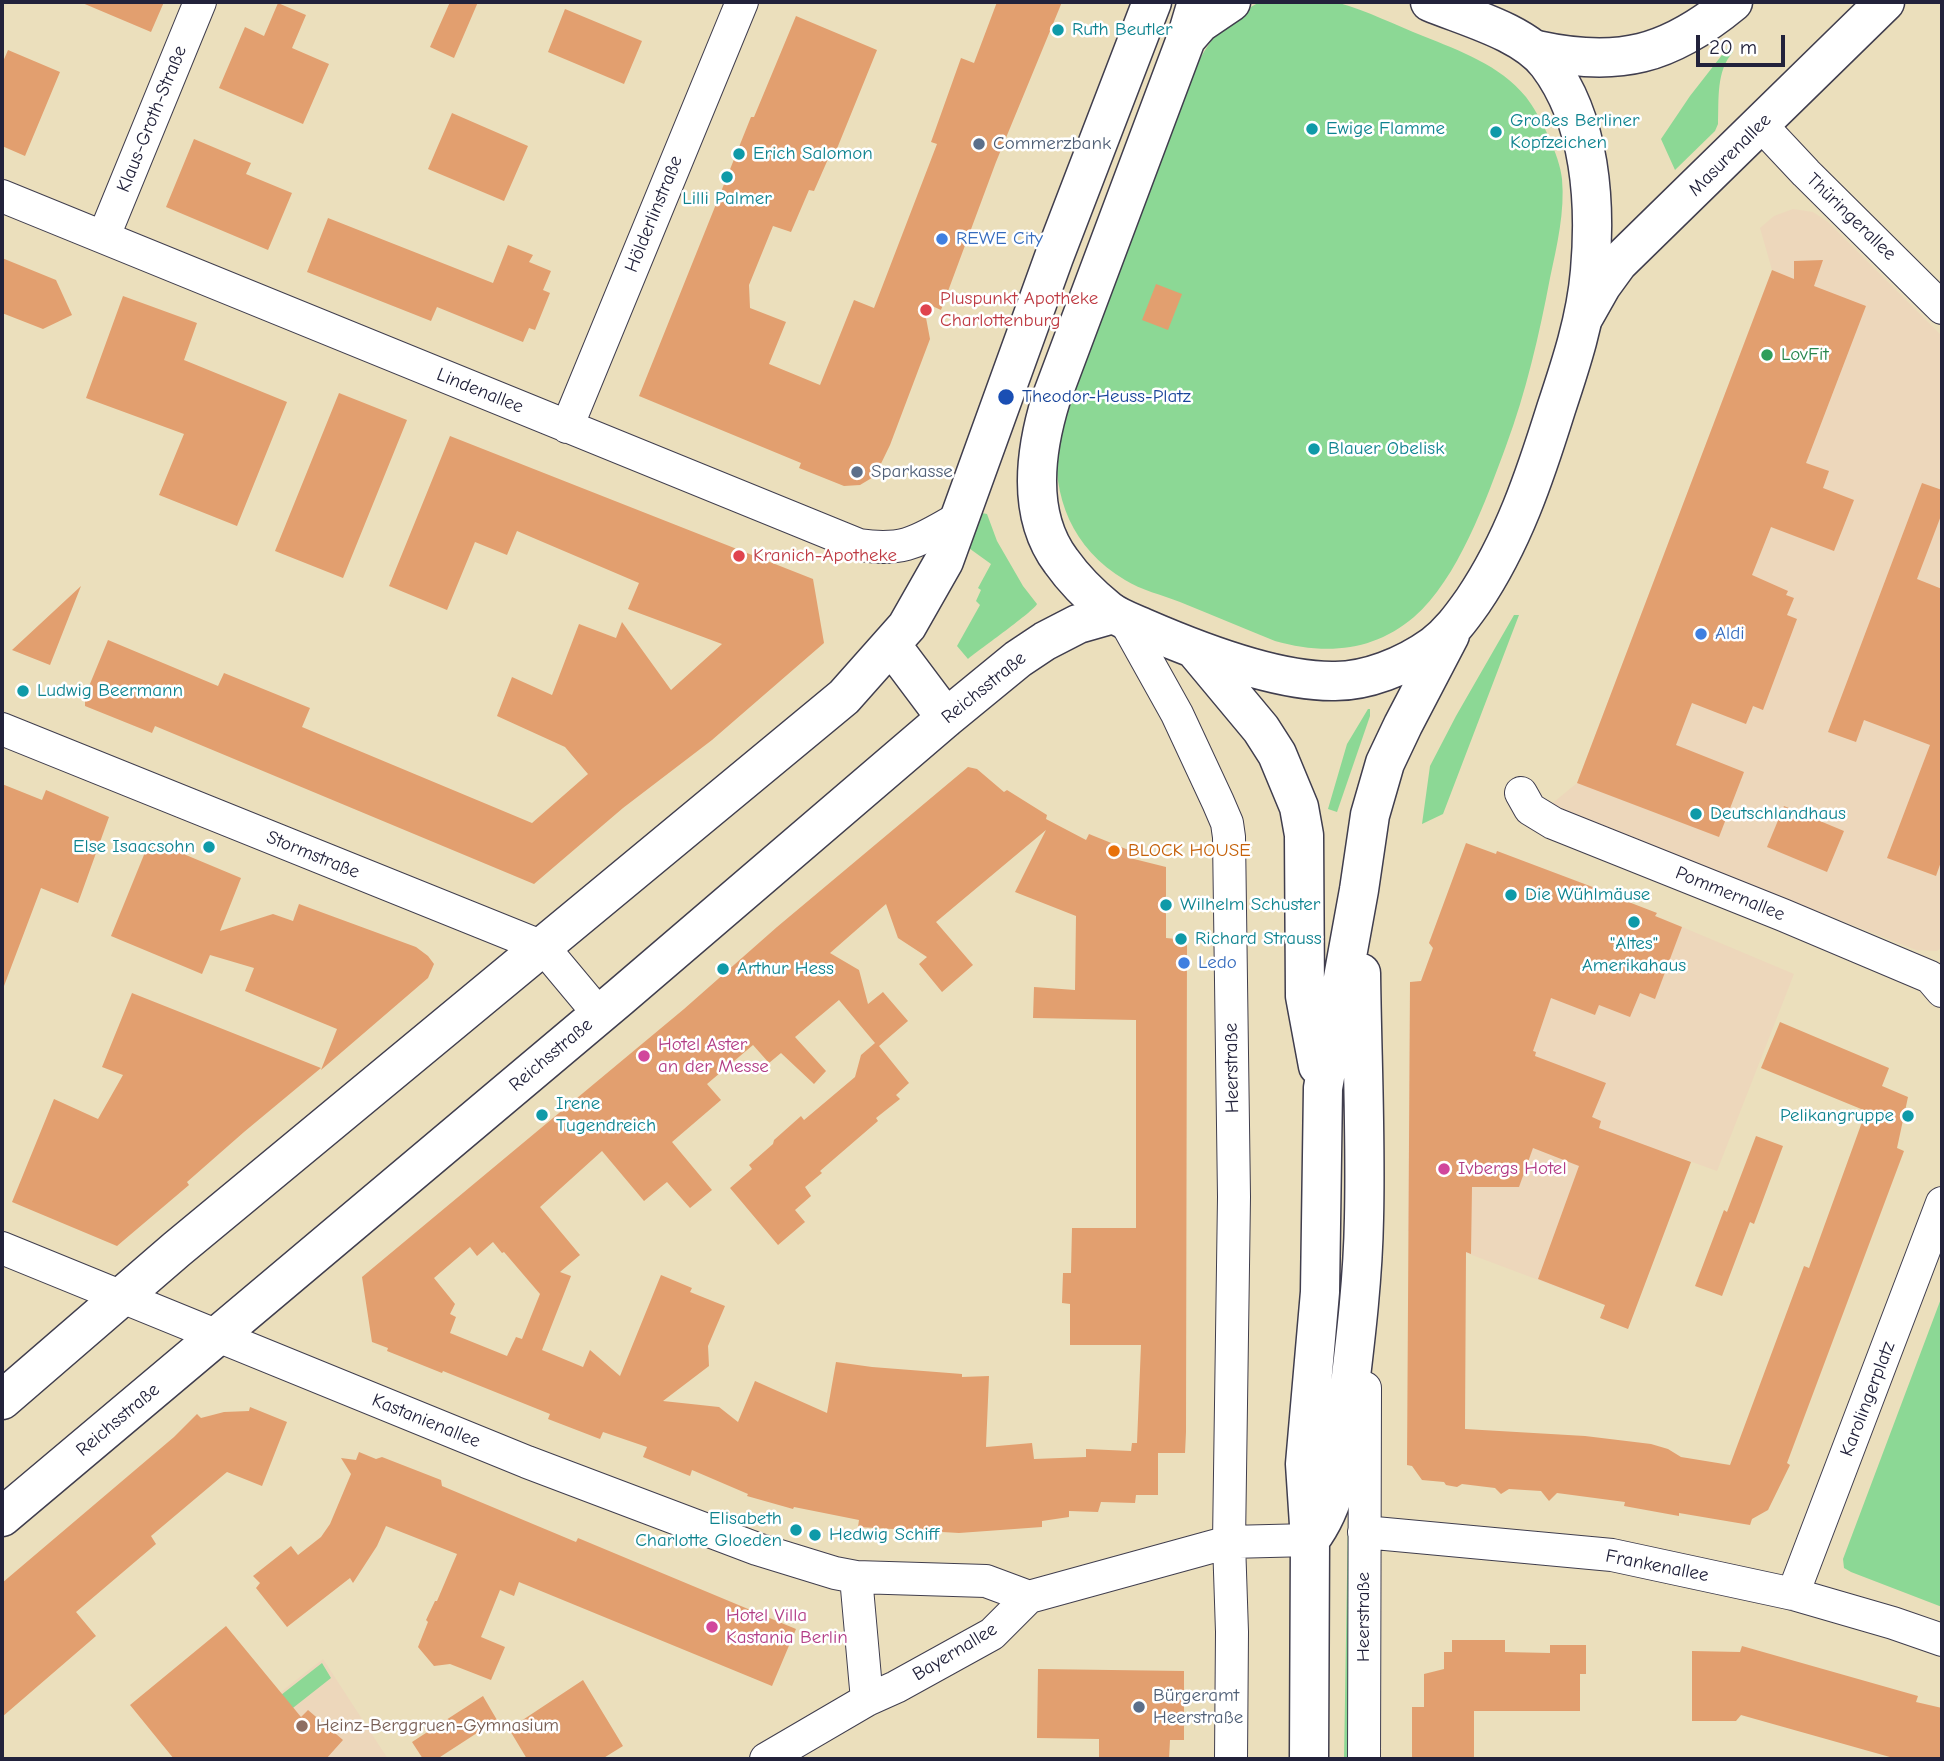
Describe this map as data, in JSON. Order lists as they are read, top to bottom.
{
  "streets": {
    "main road": ["Masurenallee", "Reichsstraße", "Heerstraße"],
    "street": [
      "Klaus-Groth-Straße",
      "Hölderlinstraße",
      "Thüringerallee",
      "Lindenallee",
      "Stormstraße",
      "Pommernallee",
      "Karolingerplatz",
      "Kastanienallee",
      "Frankenallee",
      "Bayernallee"
    ]
  },
  "crossings": [
    ["Klaus-Groth-Straße", "Lindenallee"],
    ["Masurenallee", "Thüringerallee"],
    ["Hölderlinstraße", "Lindenallee"],
    ["Reichsstraße", "Stormstraße"],
    ["Reichsstraße", "Heerstraße"],
    ["Reichsstraße", "Kastanienallee"],
    ["Heerstraße", "Frankenallee"],
    ["Heerstraße", "Bayernallee"],
    ["Karolingerplatz", "Frankenallee"],
    ["Kastanienallee", "Bayernallee"]
  ],
  "places": [
    "Ruth Beutler",
    "Ewige Flamme",
    "Großes Berliner Kopfzeichen",
    "Commerzbank",
    "Erich Salomon",
    "Lilli Palmer",
    "REWE City",
    "Pluspunkt Apotheke Charlottenburg",
    "LovFit",
    "Theodor-Heuss-Platz",
    "Blauer Obelisk",
    "Sparkasse",
    "Kranich-Apotheke",
    "Aldi",
    "Ludwig Beermann",
    "Deutschlandhaus",
    "Else Isaacsohn",
    "BLOCK HOUSE",
    "Die Wühlmäuse",
    "Wilhelm Schuster",
    "\"Altes\" Amerikahaus",
    "Richard Strauss",
    "Ledo",
    "Arthur Hess",
    "Hotel Aster an der Messe",
    "Irene Tugendreich",
    "Pelikangruppe",
    "Ivbergs Hotel",
    "Elisabeth Charlotte Gloeden",
    "Hedwig Schiff",
    "Hotel Villa Kastania Berlin",
    "Bürgeramt Heerstraße",
    "Heinz-Berggruen-Gymnasium"
  ],
  "scale_bar": "20 m"
}
